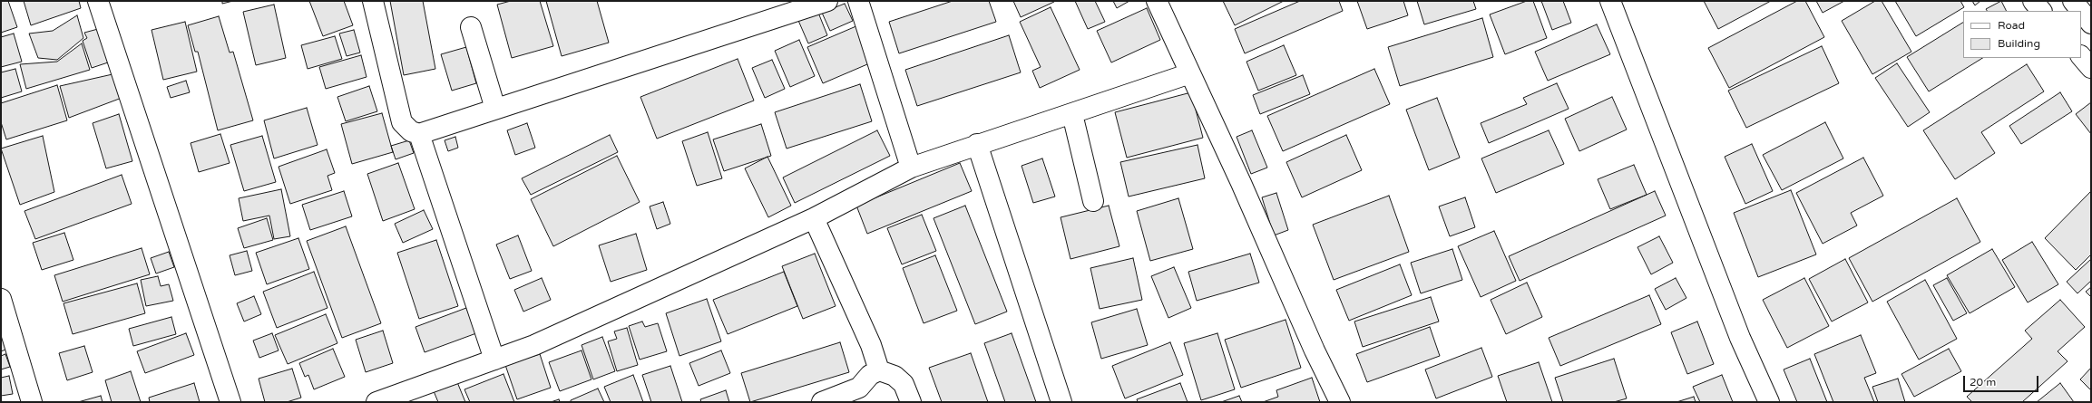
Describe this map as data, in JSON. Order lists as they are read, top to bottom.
{
  "legend": ["Road", "Building"],
  "scale_bar": "20 m"
}
